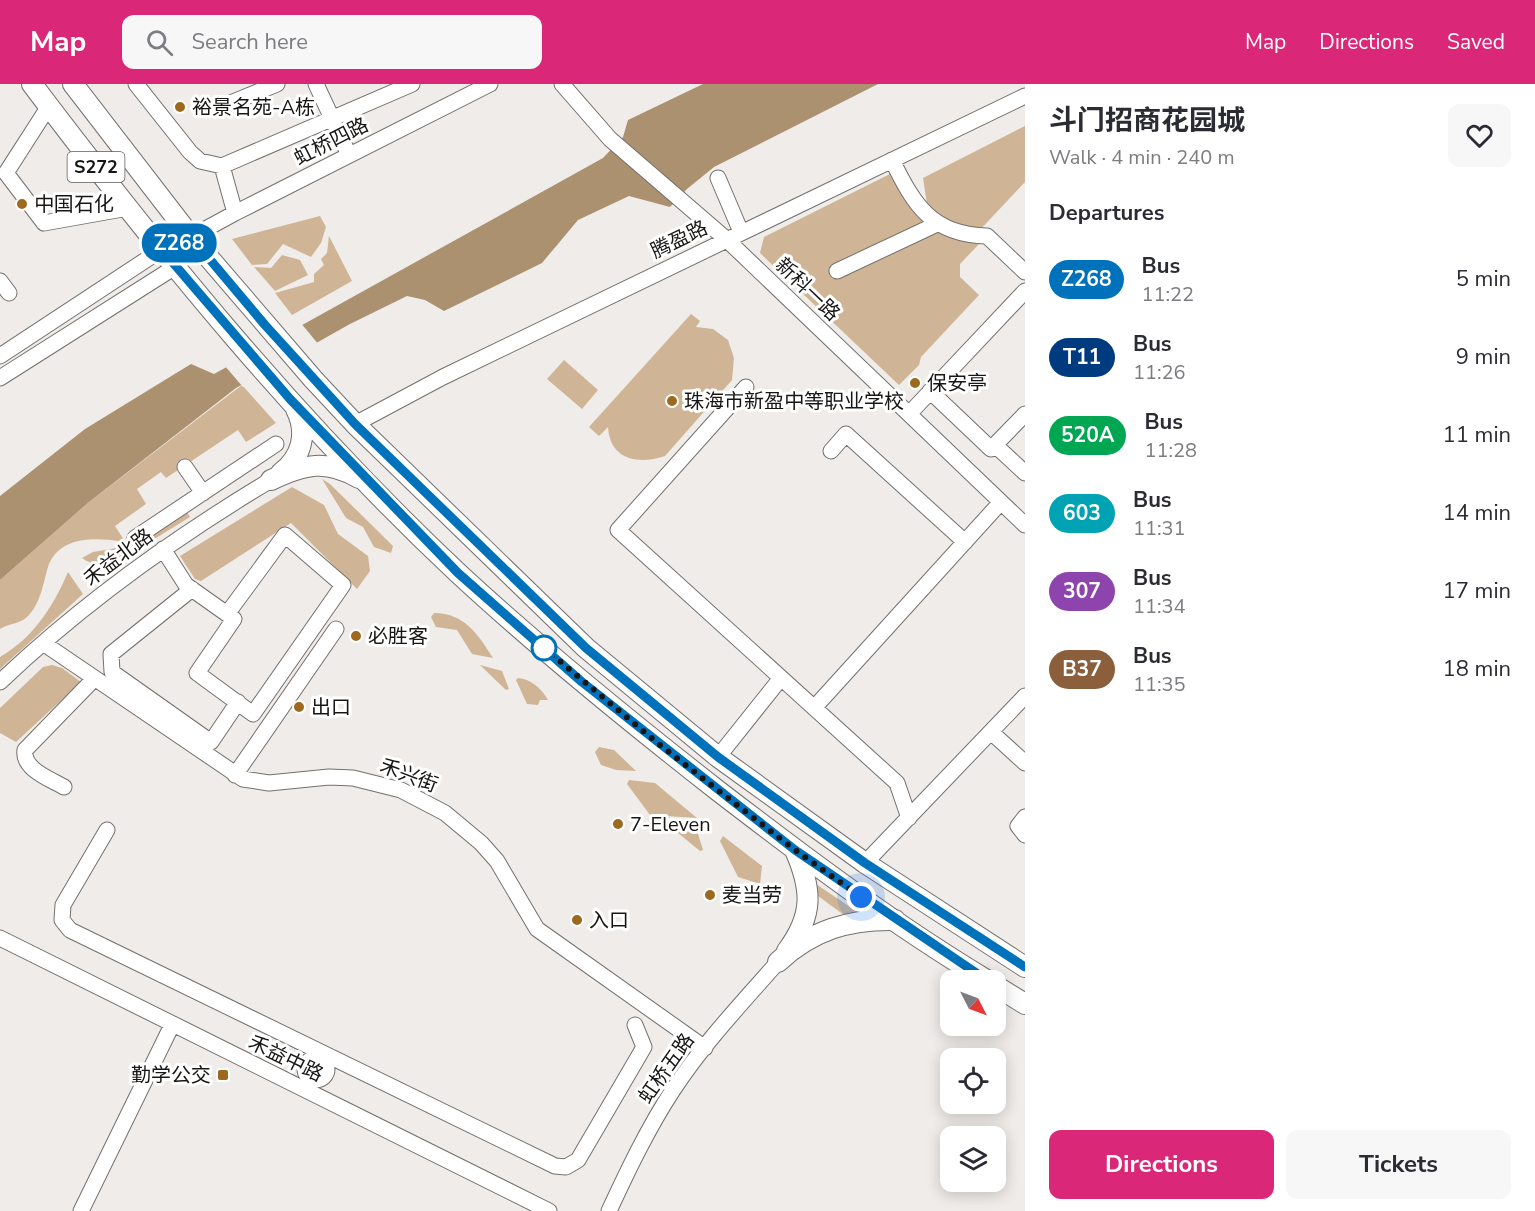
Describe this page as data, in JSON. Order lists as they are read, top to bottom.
{
  "streets": {
    "main road": ["S272"],
    "street": [
      "虹桥四路",
      "腾盈路",
      "新科一路",
      "禾益北路",
      "禾兴街",
      "禾益中路",
      "虹桥五路"
    ]
  },
  "crossings": [
    ["虹桥四路", "S272"],
    ["S272", "腾盈路"],
    ["腾盈路", "新科一路"],
    ["禾益北路", "禾兴街"],
    ["禾兴街", "虹桥五路"]
  ],
  "places": {
    "other": [
      "裕景名苑-A栋",
      "中国石化",
      "保安亭",
      "珠海市新盈中等职业学校",
      "必胜客",
      "出口",
      "7-Eleven",
      "麦当劳",
      "入口"
    ],
    "transit": ["勤学公交"]
  },
  "lines": ["bus line Z268"],
  "north": "bottom right",
  "page": {
    "header": "Map",
    "search": "Search here",
    "nav": ["Map", "Directions", "Saved"],
    "on_map": "Z268",
    "heading": [
      ["斗门招商花园城", "Walk · 4 min · 240 m"],
      "Departures"
    ],
    "list": [
      {
        "mark": "Z268",
        "name": "Bus",
        "note": "11:22",
        "value": "5 min"
      },
      {
        "mark": "T11",
        "name": "Bus",
        "note": "11:26",
        "value": "9 min"
      },
      {
        "mark": "520A",
        "name": "Bus",
        "note": "11:28",
        "value": "11 min"
      },
      {
        "mark": "603",
        "name": "Bus",
        "note": "11:31",
        "value": "14 min"
      },
      {
        "mark": "307",
        "name": "Bus",
        "note": "11:34",
        "value": "17 min"
      },
      {
        "mark": "B37",
        "name": "Bus",
        "note": "11:35",
        "value": "18 min"
      }
    ],
    "buttons": ["Directions", "Tickets"]
  }
}
